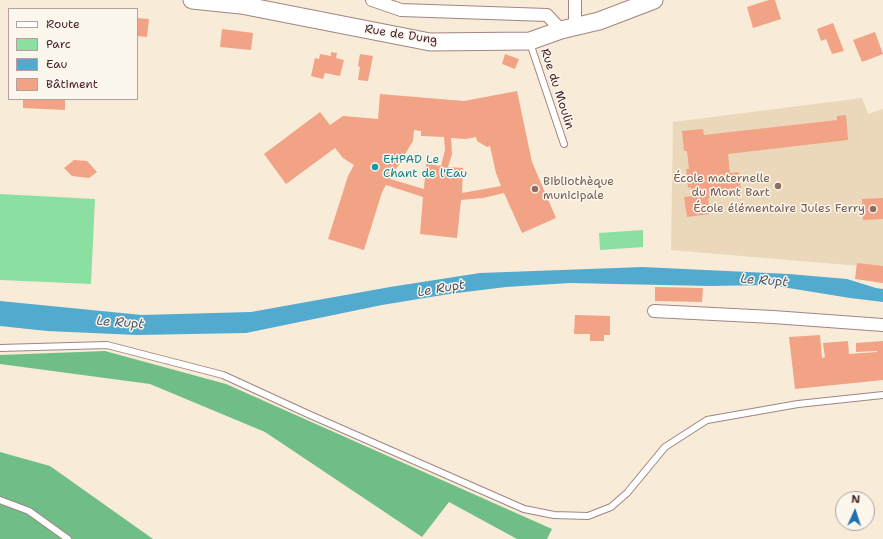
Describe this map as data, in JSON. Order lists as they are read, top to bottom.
{
  "streets": {
    "main road": ["Rue de Dung"],
    "lane": ["Rue du Moulin"]
  },
  "crossings": [
    ["Rue de Dung", "Rue du Moulin"]
  ],
  "water": ["Le Rupt"],
  "places": [
    "EHPAD Le Chant de l'Eau",
    "École maternelle du Mont Bart",
    "Bibliothèque municipale",
    "École élémentaire Jules Ferry"
  ],
  "legend": [
    "Route",
    "Parc",
    "Eau",
    "Bâtiment"
  ],
  "north": "top"
}
